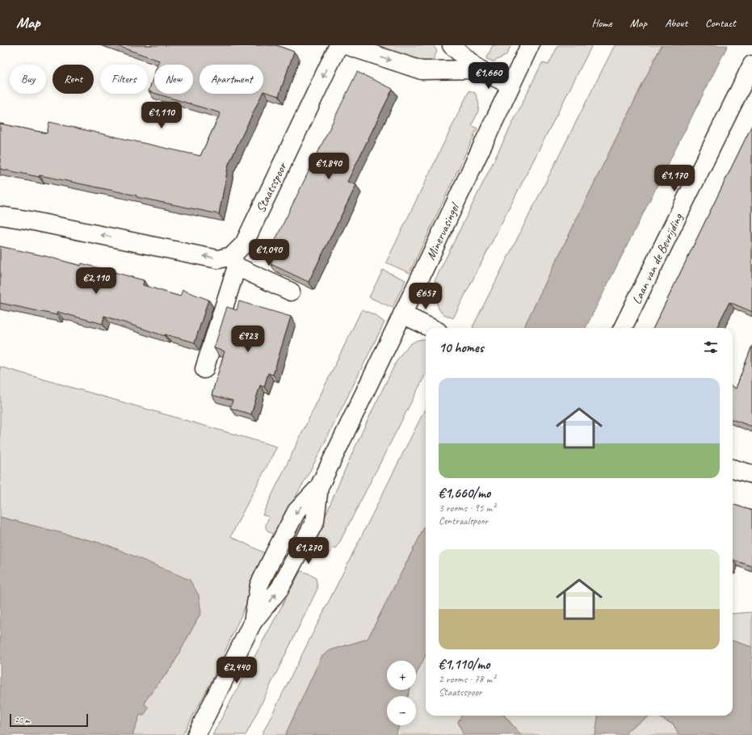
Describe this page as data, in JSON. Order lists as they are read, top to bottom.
{
  "streets": {
    "street": ["Staatsspoor", "Minervasingel", "Laan van de Bevrijding"]
  },
  "one_way": ["Staatsspoor"],
  "scale_bar": "20 m",
  "page": {
    "header": "Map",
    "nav": [
      "Home",
      "Map",
      "About",
      "Contact"
    ],
    "price": [
      "€1,660",
      "€1,110",
      "€1,840",
      "€1,170",
      "€1,040",
      "€2,110",
      "€657",
      "€923",
      "€1,270",
      "€2,440"
    ],
    "chip": [
      "Buy",
      "Rent",
      "Filters",
      "New",
      "Apartment"
    ],
    "heading": "10 homes",
    "list": [
      {
        "name": "€1,660/mo",
        "note": "3 rooms · 95 m² · Centraalspoor"
      },
      {
        "name": "€1,110/mo",
        "note": "2 rooms · 78 m² · Staatsspoor"
      }
    ],
    "map_buttons": ["+", "−"],
    "scale": "20 m"
  }
}
